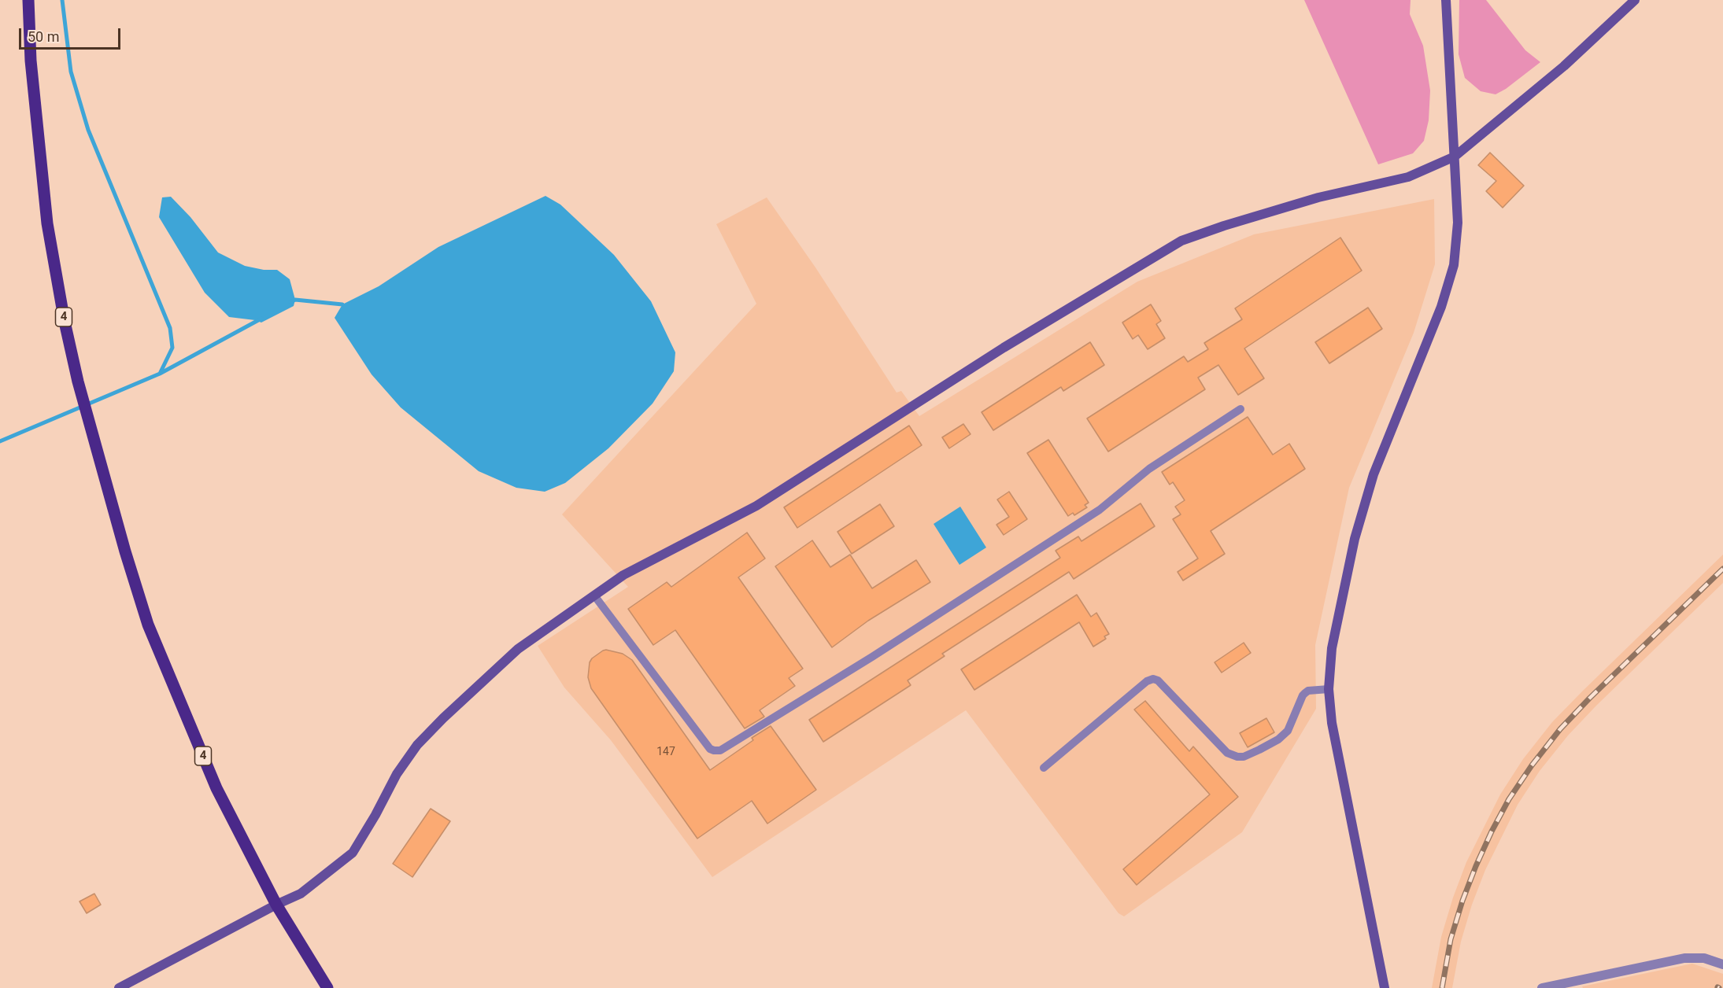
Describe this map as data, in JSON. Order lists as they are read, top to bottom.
{
  "streets": {
    "main road": ["4"]
  },
  "house_numbers": ["147"],
  "scale_bar": "50 m"
}
